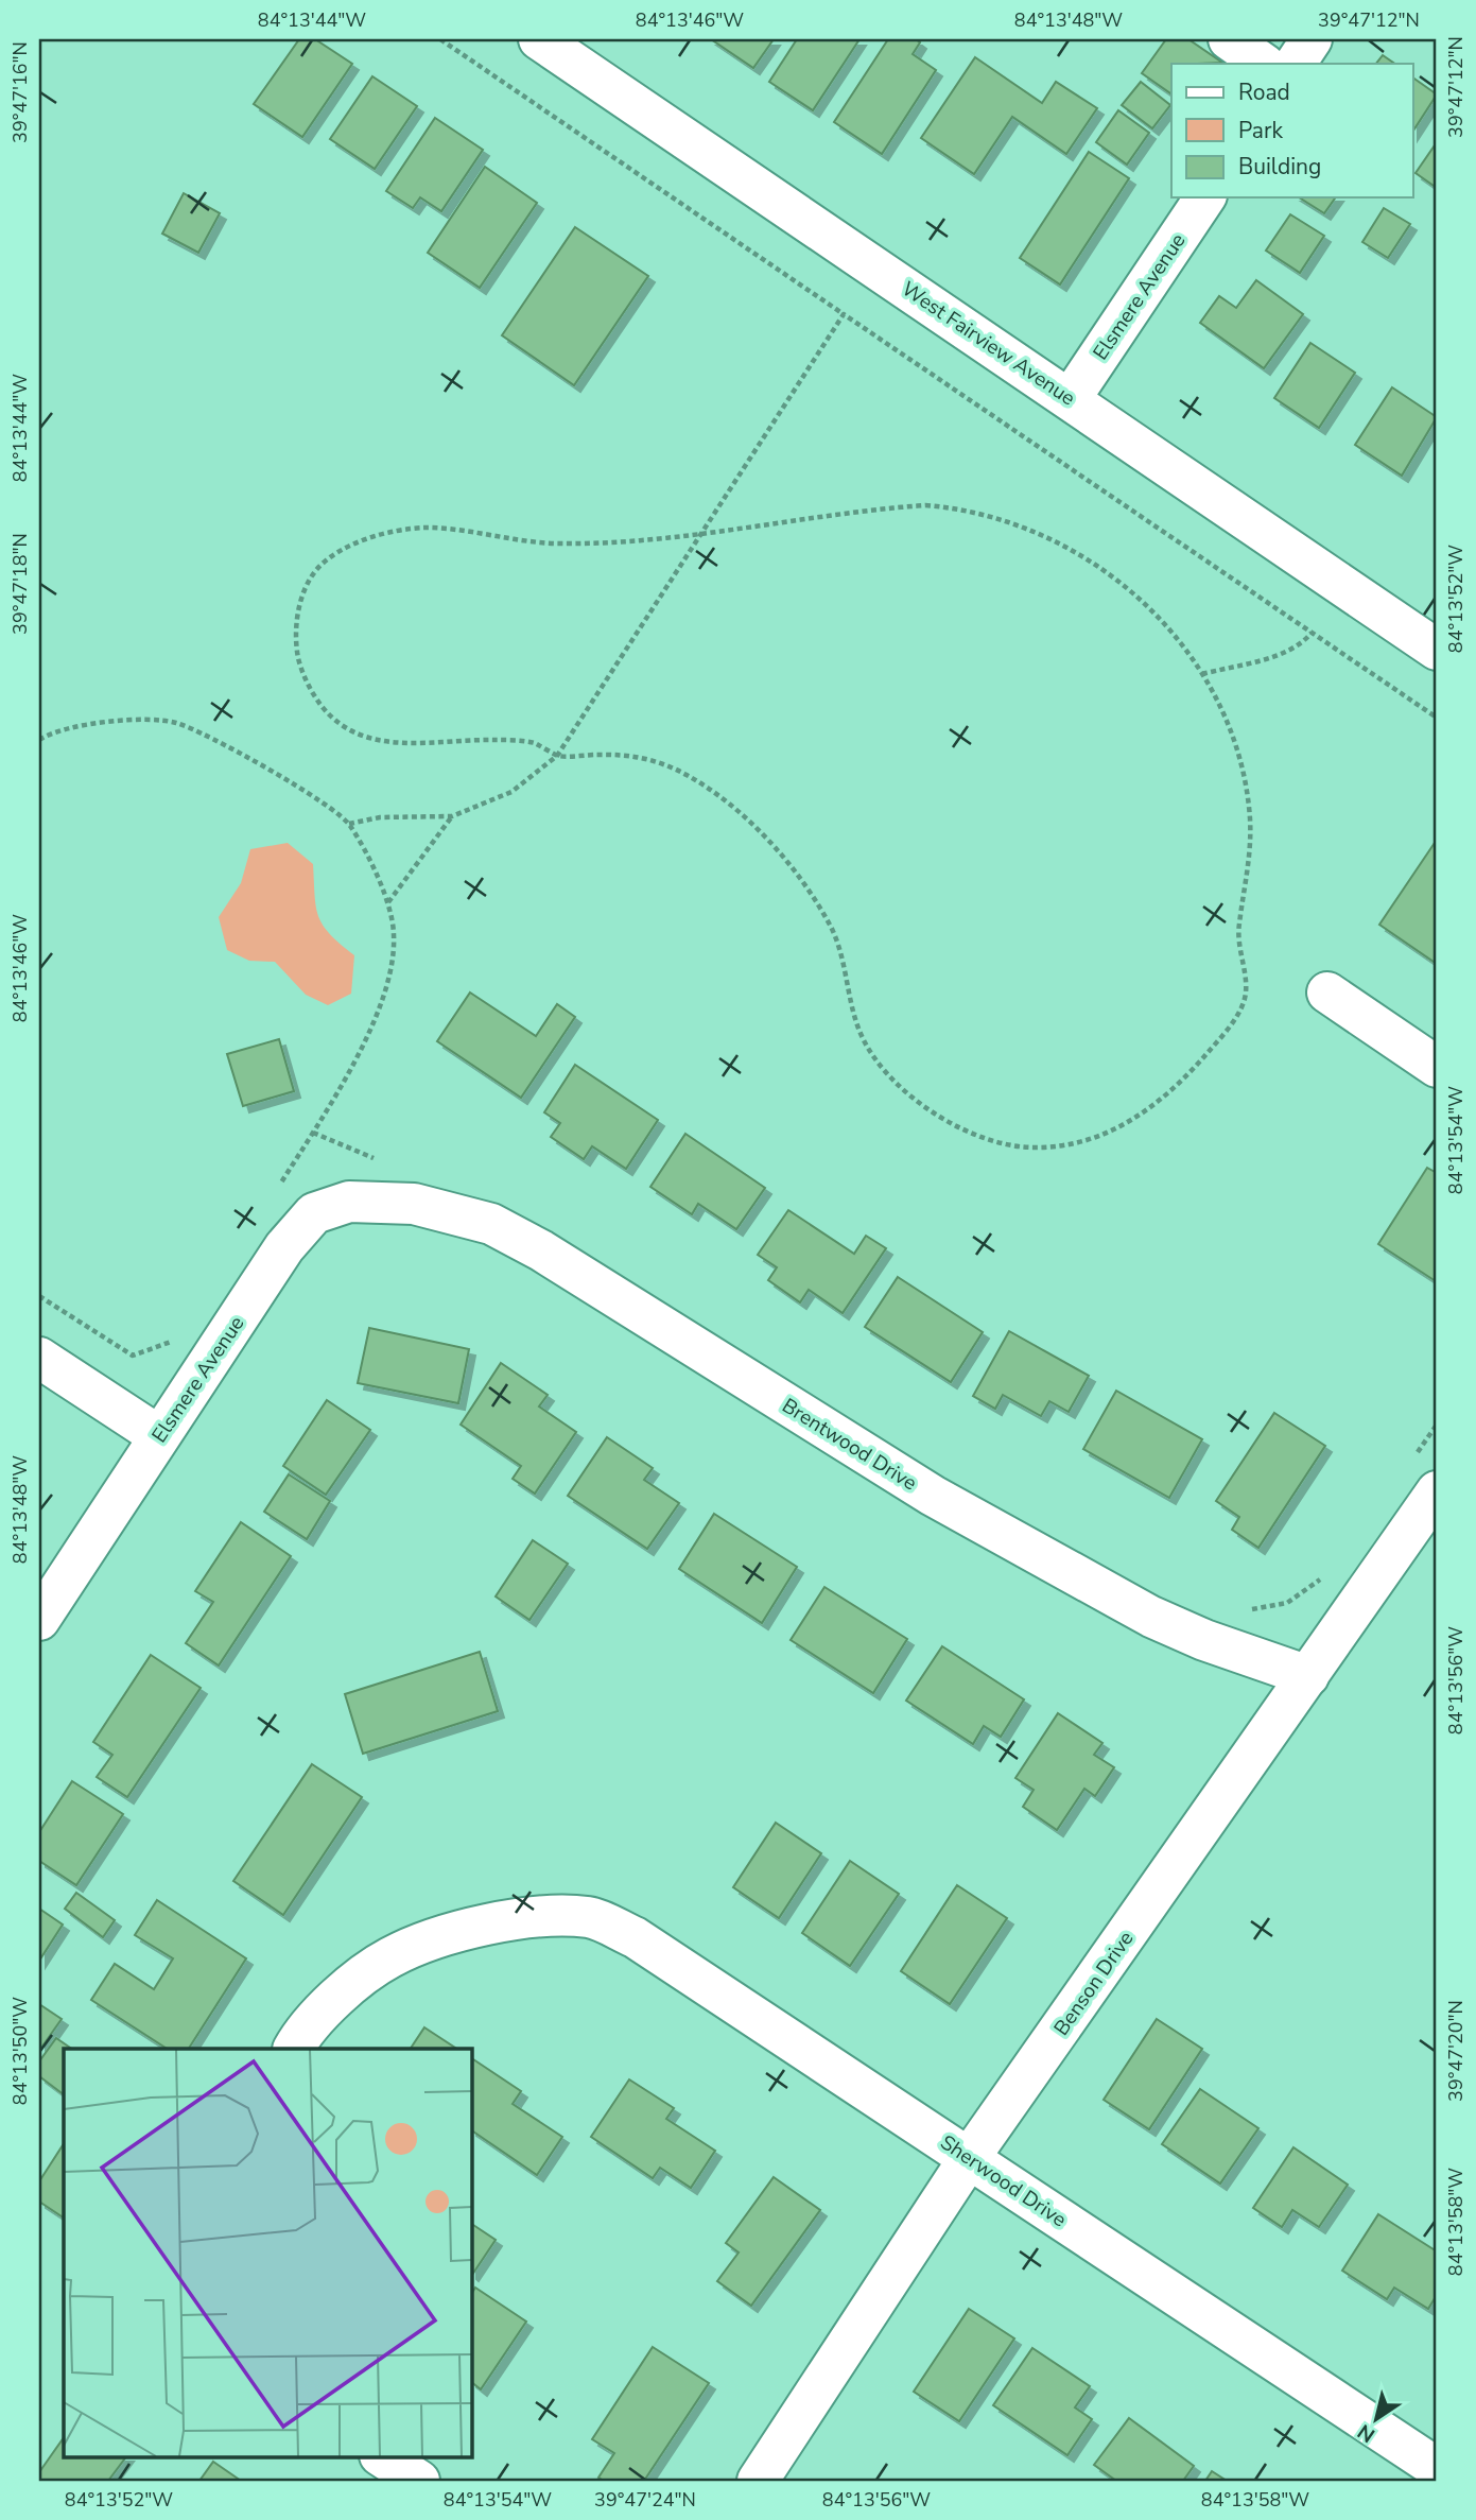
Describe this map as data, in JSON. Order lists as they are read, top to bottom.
{
  "streets": {
    "street": [
      "Elsmere Avenue",
      "West Fairview Avenue",
      "Brentwood Drive",
      "Benson Drive",
      "Sherwood Drive"
    ]
  },
  "crossings": [
    ["Elsmere Avenue", "West Fairview Avenue"],
    ["Elsmere Avenue", "Brentwood Drive"],
    ["Brentwood Drive", "Benson Drive"],
    ["Benson Drive", "Sherwood Drive"]
  ],
  "legend": ["Road", "Park", "Building"],
  "north": "bottom left",
  "coordinates": [
    "84°13'44\"W",
    "84°13'46\"W",
    "84°13'48\"W",
    "39°47'12\"N",
    "39°47'16\"N",
    "39°47'18\"N",
    "84°13'52\"W",
    "84°13'54\"W",
    "84°13'56\"W",
    "84°13'50\"W",
    "39°47'20\"N",
    "84°13'58\"W",
    "39°47'24\"N"
  ]
}
